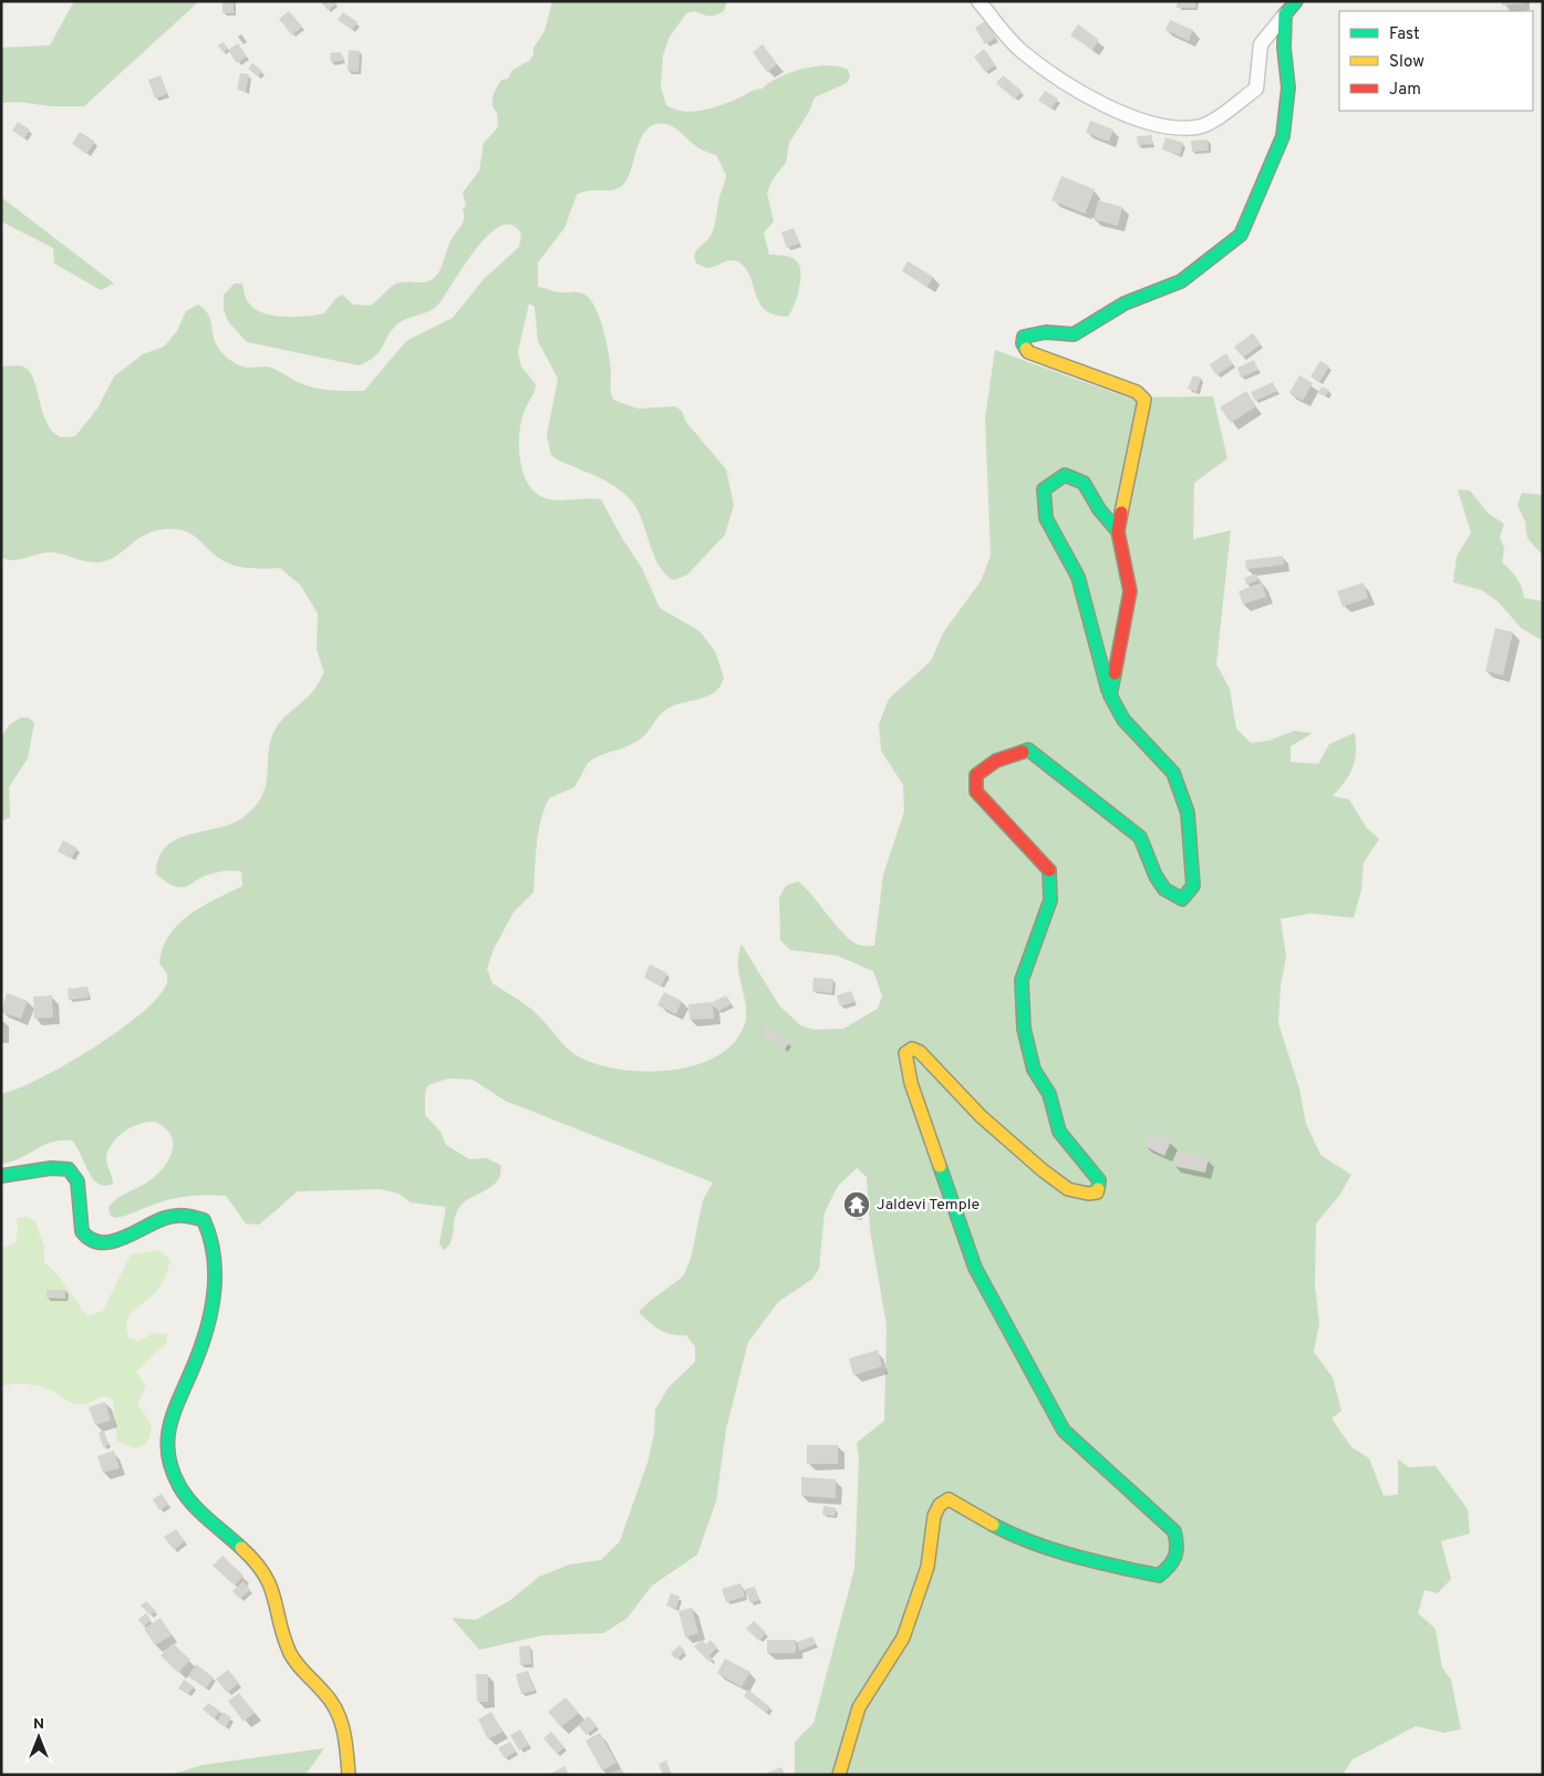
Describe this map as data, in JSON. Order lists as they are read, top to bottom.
{
  "places": {
    "temple": ["Jaldevi Temple"]
  },
  "legend": ["Fast", "Slow", "Jam"],
  "north": "top"
}
